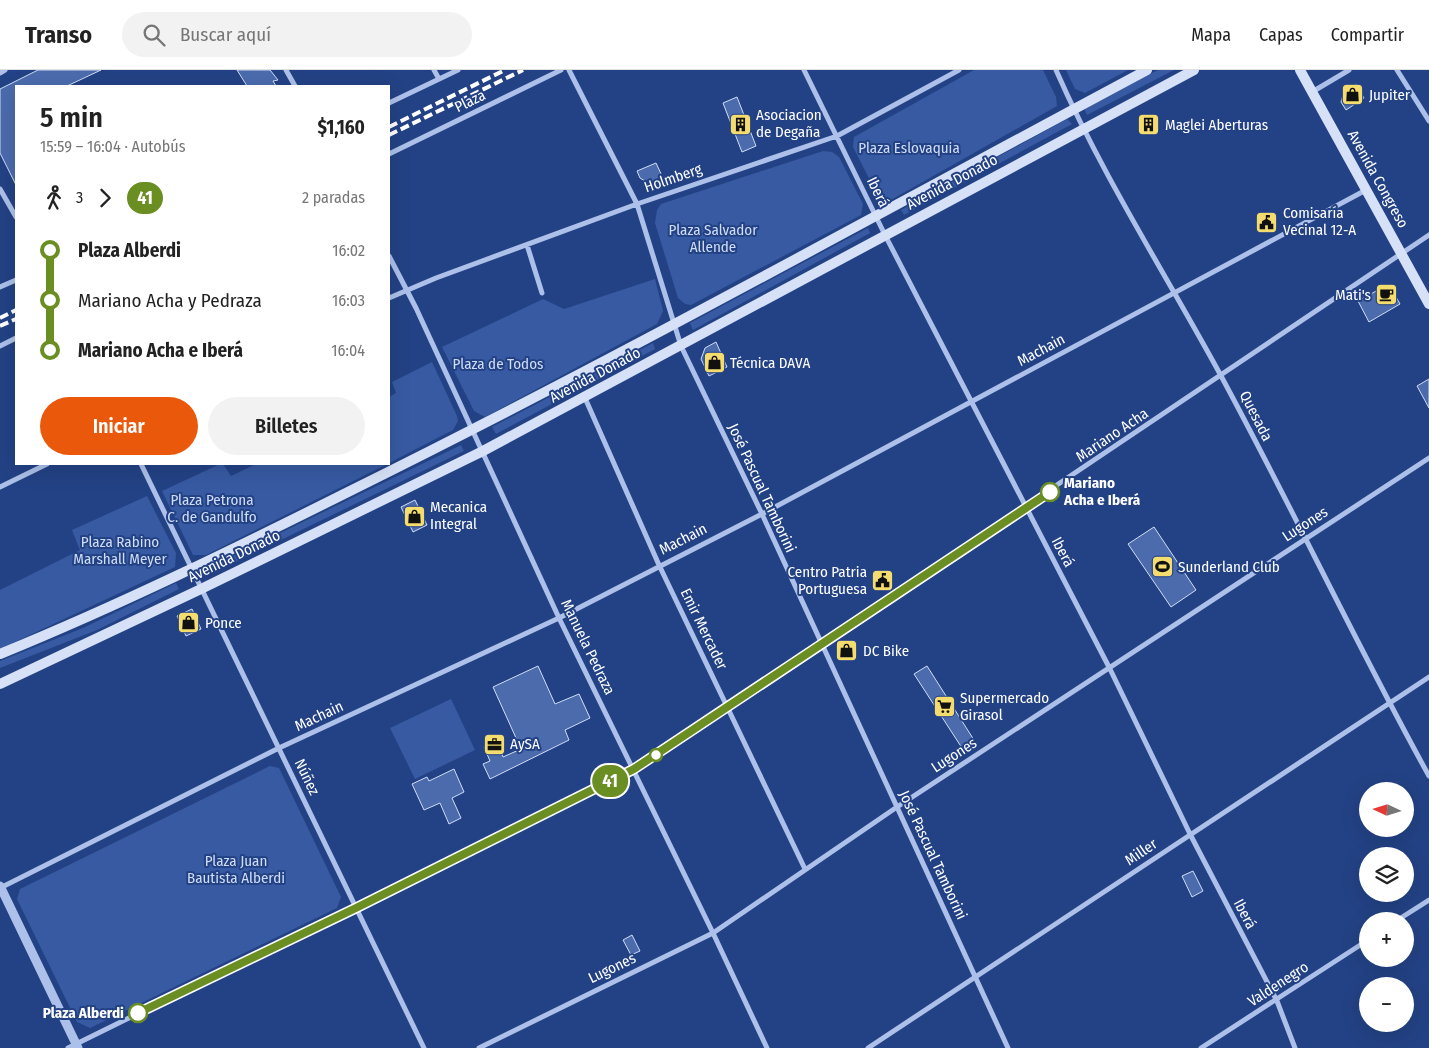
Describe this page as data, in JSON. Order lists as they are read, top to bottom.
{
  "streets": {
    "main road": ["Avenida Congreso", "Avenida Donado"],
    "street": [
      "Plaza",
      "Holmberg",
      "Iberá",
      "Machain",
      "Quesada",
      "Mariano Acha",
      "José Pascual Tamborini",
      "Lugones",
      "Emir Mercader",
      "Manuela Pedraza",
      "Núñez",
      "Miller",
      "Valdenegro"
    ]
  },
  "crossings": [
    ["Holmberg", "Iberá"],
    ["Holmberg", "José Pascual Tamborini"],
    ["Holmberg", "Manuela Pedraza"],
    ["Avenida Congreso", "Machain"],
    ["Avenida Congreso", "Mariano Acha"],
    ["Avenida Donado", "Iberá"],
    ["Avenida Donado", "Quesada"],
    ["Avenida Donado", "José Pascual Tamborini"],
    ["Avenida Donado", "Emir Mercader"],
    ["Avenida Donado", "Manuela Pedraza"],
    ["Avenida Donado", "Núñez"],
    ["Iberá", "Machain"],
    ["Iberá", "Mariano Acha"],
    ["Iberá", "Lugones"],
    ["Iberá", "Miller"],
    ["Iberá", "Valdenegro"],
    ["Machain", "Quesada"],
    ["Machain", "José Pascual Tamborini"],
    ["Machain", "Emir Mercader"],
    ["Machain", "Manuela Pedraza"],
    ["Machain", "Núñez"],
    ["Quesada", "Mariano Acha"],
    ["Quesada", "Lugones"],
    ["Quesada", "Miller"],
    ["Mariano Acha", "José Pascual Tamborini"],
    ["Mariano Acha", "Emir Mercader"],
    ["Mariano Acha", "Manuela Pedraza"],
    ["Mariano Acha", "Núñez"],
    ["José Pascual Tamborini", "Lugones"],
    ["José Pascual Tamborini", "Miller"],
    ["Lugones", "Emir Mercader"],
    ["Lugones", "Manuela Pedraza"]
  ],
  "parks": [
    "Plaza Eslovaquia",
    "Plaza Salvador Allende",
    "Plaza de Todos",
    "Plaza Petrona C. de Gandulfo",
    "Plaza Rabino Marshall Meyer",
    "Plaza Juan Bautista Alberdi"
  ],
  "places": {
    "shop": [
      "Jupiter",
      "Técnica DAVA",
      "Mecanica Integral",
      "Ponce",
      "DC Bike"
    ],
    "building": ["Asociacion de Degaña", "Maglei Aberturas"],
    "public building": ["Comisaría Vecinal 12-A", "Centro Patria Portuguesa"],
    "cafe": ["Mati's"],
    "other": ["Mariano Acha e Iberá", "Plaza Alberdi"],
    "sports": ["Sunderland Club"],
    "supermarket": ["Supermercado Girasol"],
    "office": ["AySA"]
  },
  "lines": ["bus line 41"],
  "north": "left",
  "page": {
    "header": "Transo",
    "search": "Buscar aquí",
    "nav": ["Mapa", "Capas", "Compartir"],
    "on_map": "41",
    "heading": ["5 min", "15:59 – 16:04 · Autobús", "$1,160"],
    "legs": ["3", "41", "2 paradas"],
    "list": [
      {
        "name": "Plaza Alberdi",
        "value": "16:02"
      },
      {
        "name": "Mariano Acha y Pedraza",
        "value": "16:03"
      },
      {
        "name": "Mariano Acha e Iberá",
        "value": "16:04"
      }
    ],
    "buttons": ["Iniciar", "Billetes"],
    "map_buttons": ["+", "−"]
  }
}
